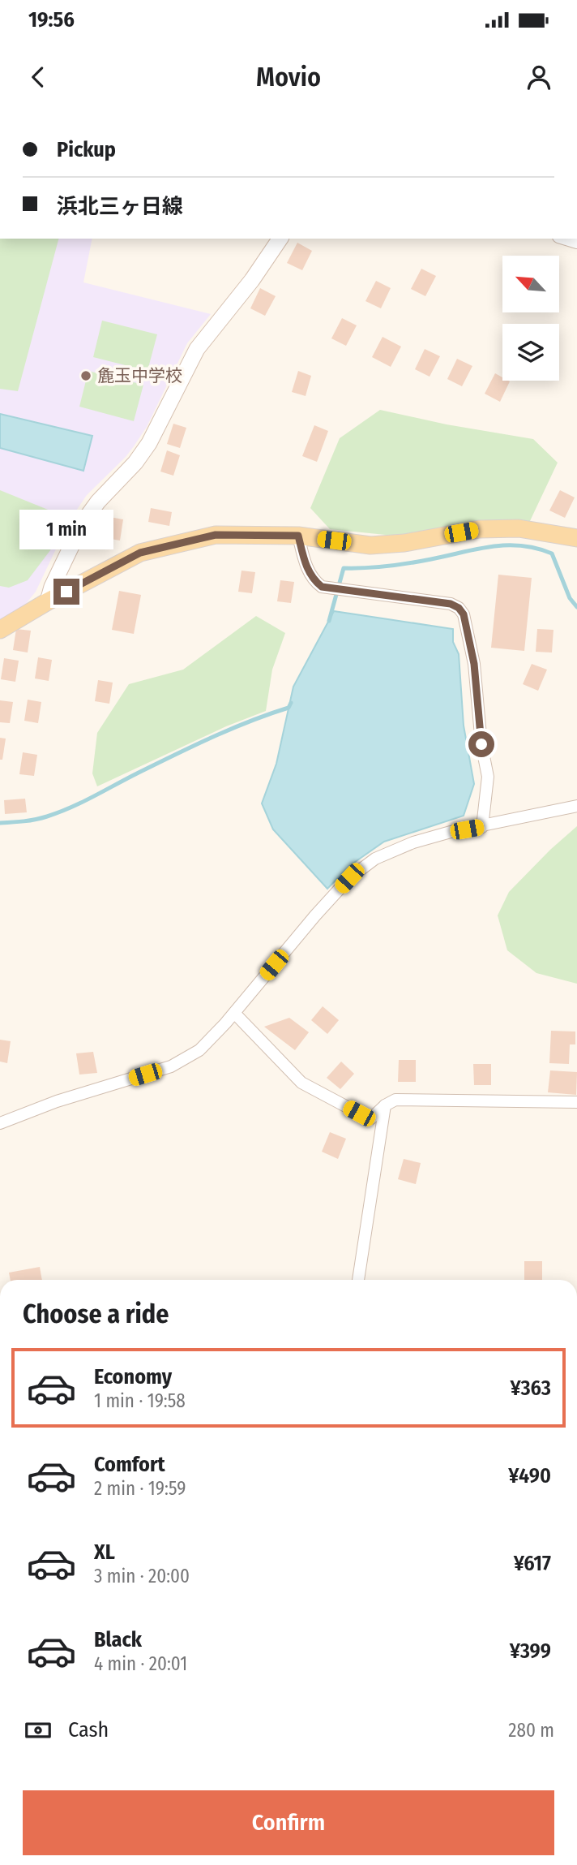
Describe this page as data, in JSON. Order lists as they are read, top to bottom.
{
  "places": ["麁玉中学校"],
  "north": "top left",
  "page": {
    "status": "19:56",
    "header": "Movio",
    "banner": ["Pickup", "浜北三ヶ日線"],
    "bubble": "1 min",
    "heading": "Choose a ride",
    "list": [
      {
        "name": "Economy",
        "note": "1 min · 19:58",
        "value": "¥363"
      },
      {
        "name": "Comfort",
        "note": "2 min · 19:59",
        "value": "¥490"
      },
      {
        "name": "XL",
        "note": "3 min · 20:00",
        "value": "¥617"
      },
      {
        "name": "Black",
        "note": "4 min · 20:01",
        "value": "¥399"
      }
    ],
    "pay": ["Cash", "280 m"],
    "buttons": "Confirm"
  }
}
